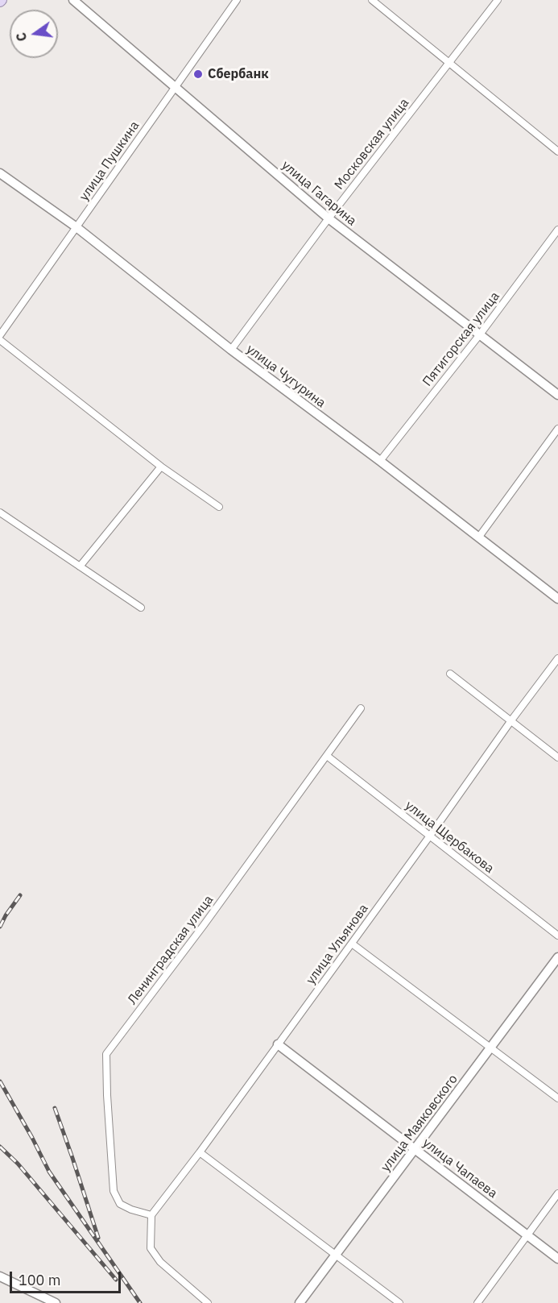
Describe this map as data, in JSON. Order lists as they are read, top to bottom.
{
  "streets": {
    "street": [
      "Московская улица",
      "улица Пушкина",
      "улица Гагарина",
      "Пятигорская улица",
      "улица Чугурина",
      "улица Щербакова",
      "улица Ульянова",
      "Ленинградская улица",
      "улица Маяковского",
      "улица Чапаева"
    ]
  },
  "crossings": [
    ["Московская улица", "улица Гагарина"],
    ["Московская улица", "улица Чугурина"],
    ["улица Пушкина", "улица Гагарина"],
    ["улица Пушкина", "улица Чугурина"],
    ["улица Гагарина", "Пятигорская улица"],
    ["Пятигорская улица", "улица Чугурина"],
    ["улица Щербакова", "улица Ульянова"],
    ["улица Щербакова", "Ленинградская улица"],
    ["улица Ульянова", "Ленинградская улица"],
    ["улица Ульянова", "улица Чапаева"],
    ["улица Маяковского", "улица Чапаева"]
  ],
  "places": ["Сбербанк"],
  "scale_bar": "100 m",
  "north": "left"
}
